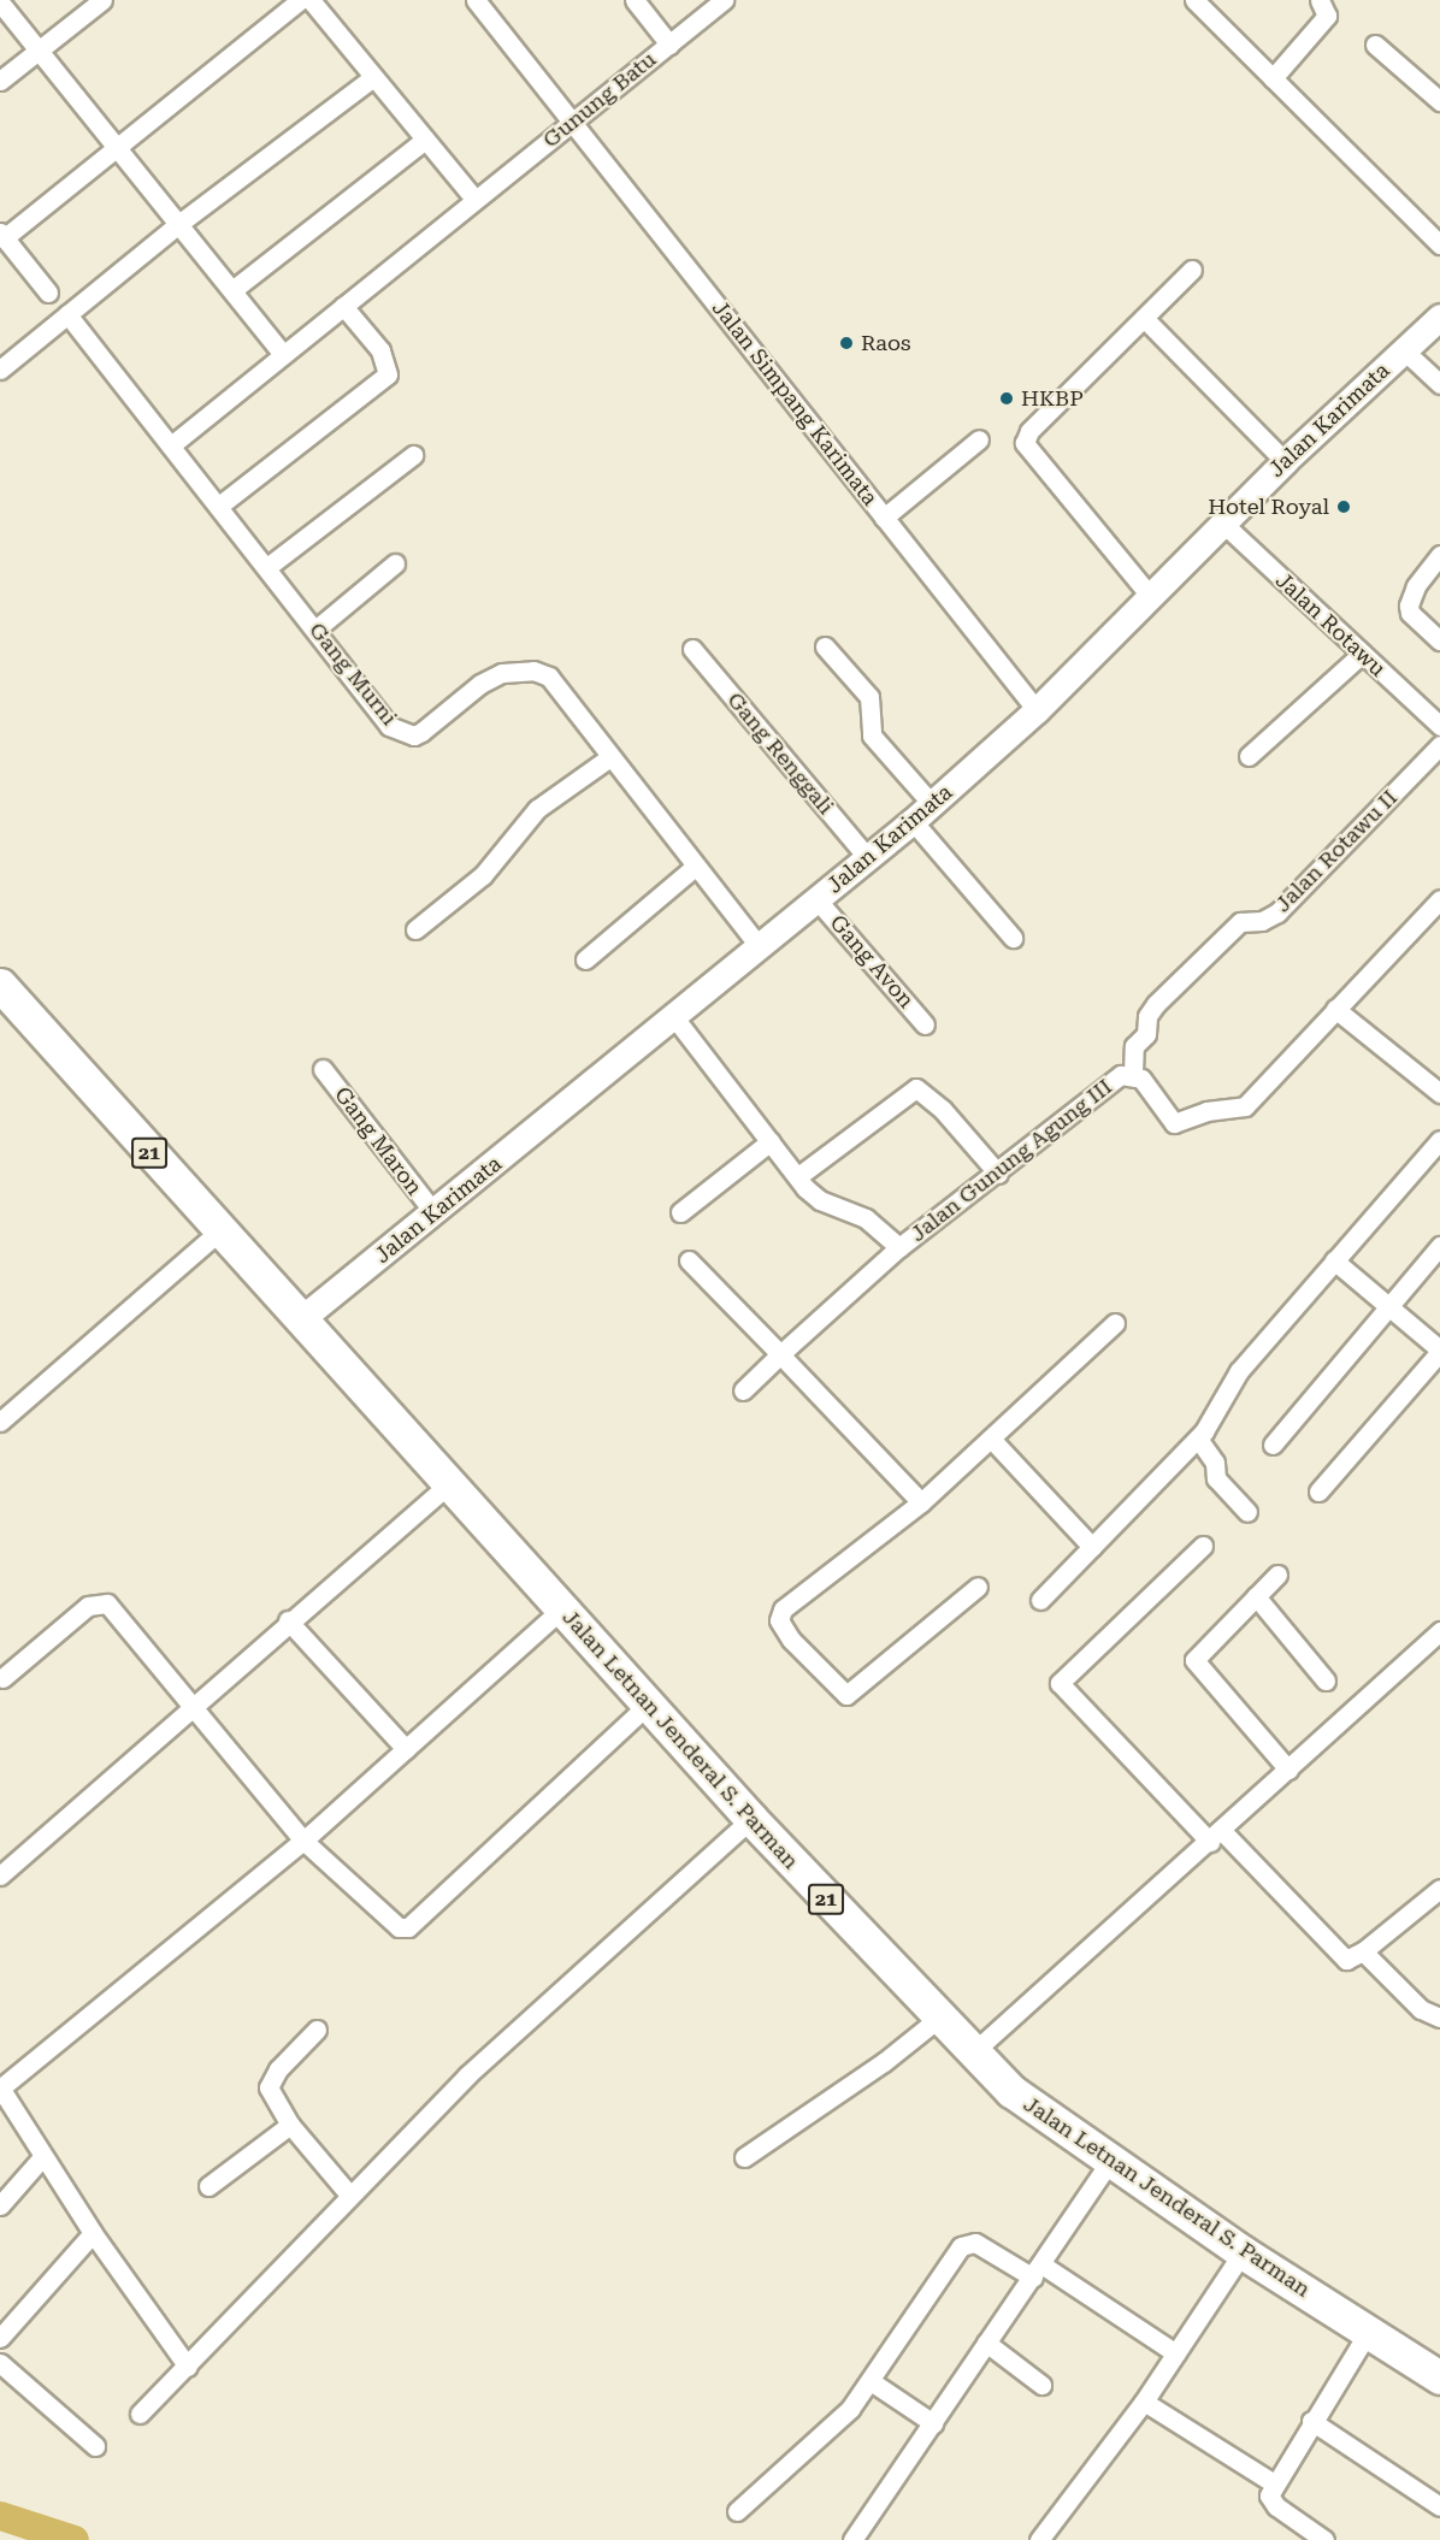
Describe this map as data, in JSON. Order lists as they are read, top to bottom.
{
  "streets": {
    "highway": ["21", "Jalan Letnan Jenderal S. Parman"],
    "main road": ["Jalan Karimata"],
    "street": [
      "Gunung Batu",
      "Jalan Simpang Karimata",
      "Jalan Rotawu",
      "Gang Murni",
      "Gang Renggali",
      "Jalan Rotawu II",
      "Gang Avon",
      "Gang Maron",
      "Jalan Gunung Agung III"
    ]
  },
  "crossings": [
    ["Gunung Batu", "Jalan Simpang Karimata"],
    ["Gunung Batu", "Gang Murni"],
    ["Jalan Simpang Karimata", "Jalan Karimata"],
    ["Jalan Karimata", "Jalan Rotawu"],
    ["Jalan Karimata", "Gang Murni"],
    ["Jalan Karimata", "Gang Renggali"],
    ["Jalan Karimata", "Gang Avon"],
    ["Jalan Karimata", "Gang Maron"],
    ["Jalan Karimata", "21"],
    ["Jalan Karimata", "Jalan Letnan Jenderal S. Parman"],
    ["Jalan Rotawu II", "Jalan Gunung Agung III"],
    ["21", "Jalan Letnan Jenderal S. Parman"]
  ],
  "places": ["Raos", "HKBP", "Hotel Royal"]
}
